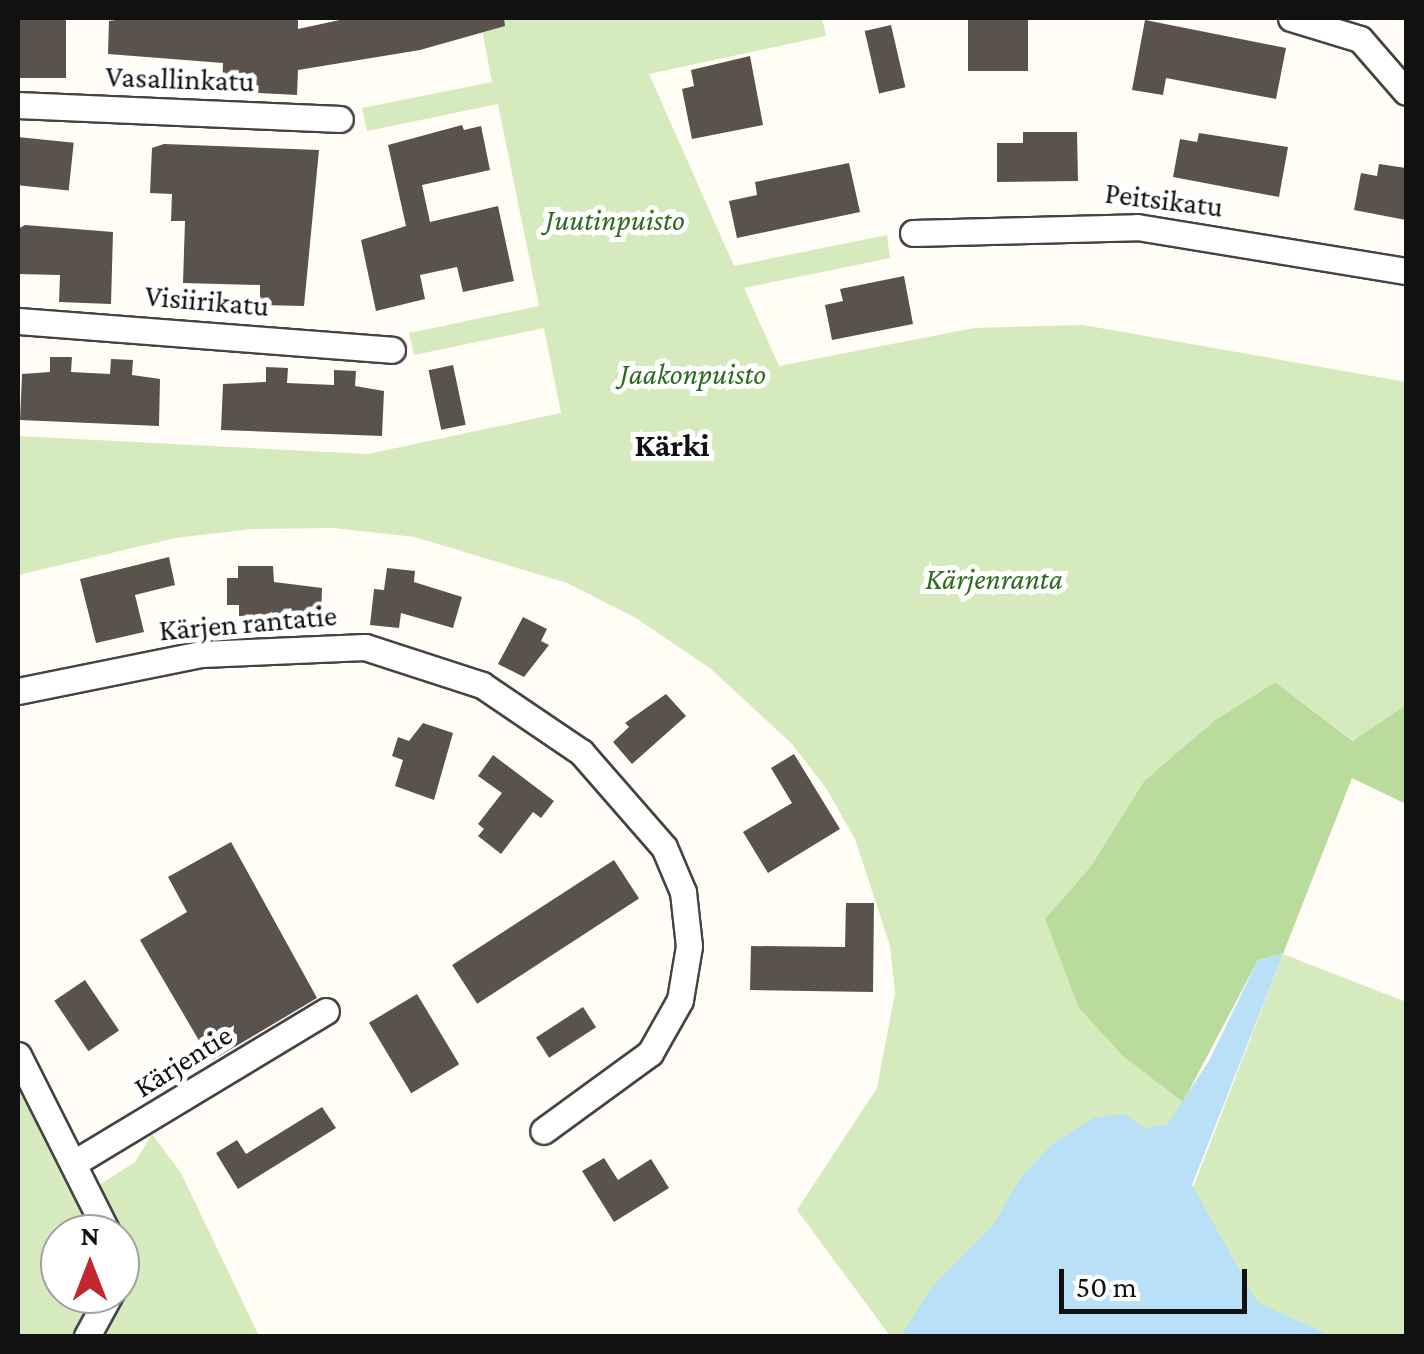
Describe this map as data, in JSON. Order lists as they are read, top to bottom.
{
  "streets": {
    "street": [
      "Vasallinkatu",
      "Peitsikatu",
      "Visiirikatu",
      "Kärjen rantatie",
      "Kärjentie"
    ]
  },
  "districts": ["Kärki"],
  "parks": ["Juutinpuisto", "Jaakonpuisto", "Kärjenranta"],
  "scale_bar": "50 m",
  "north": "top"
}
